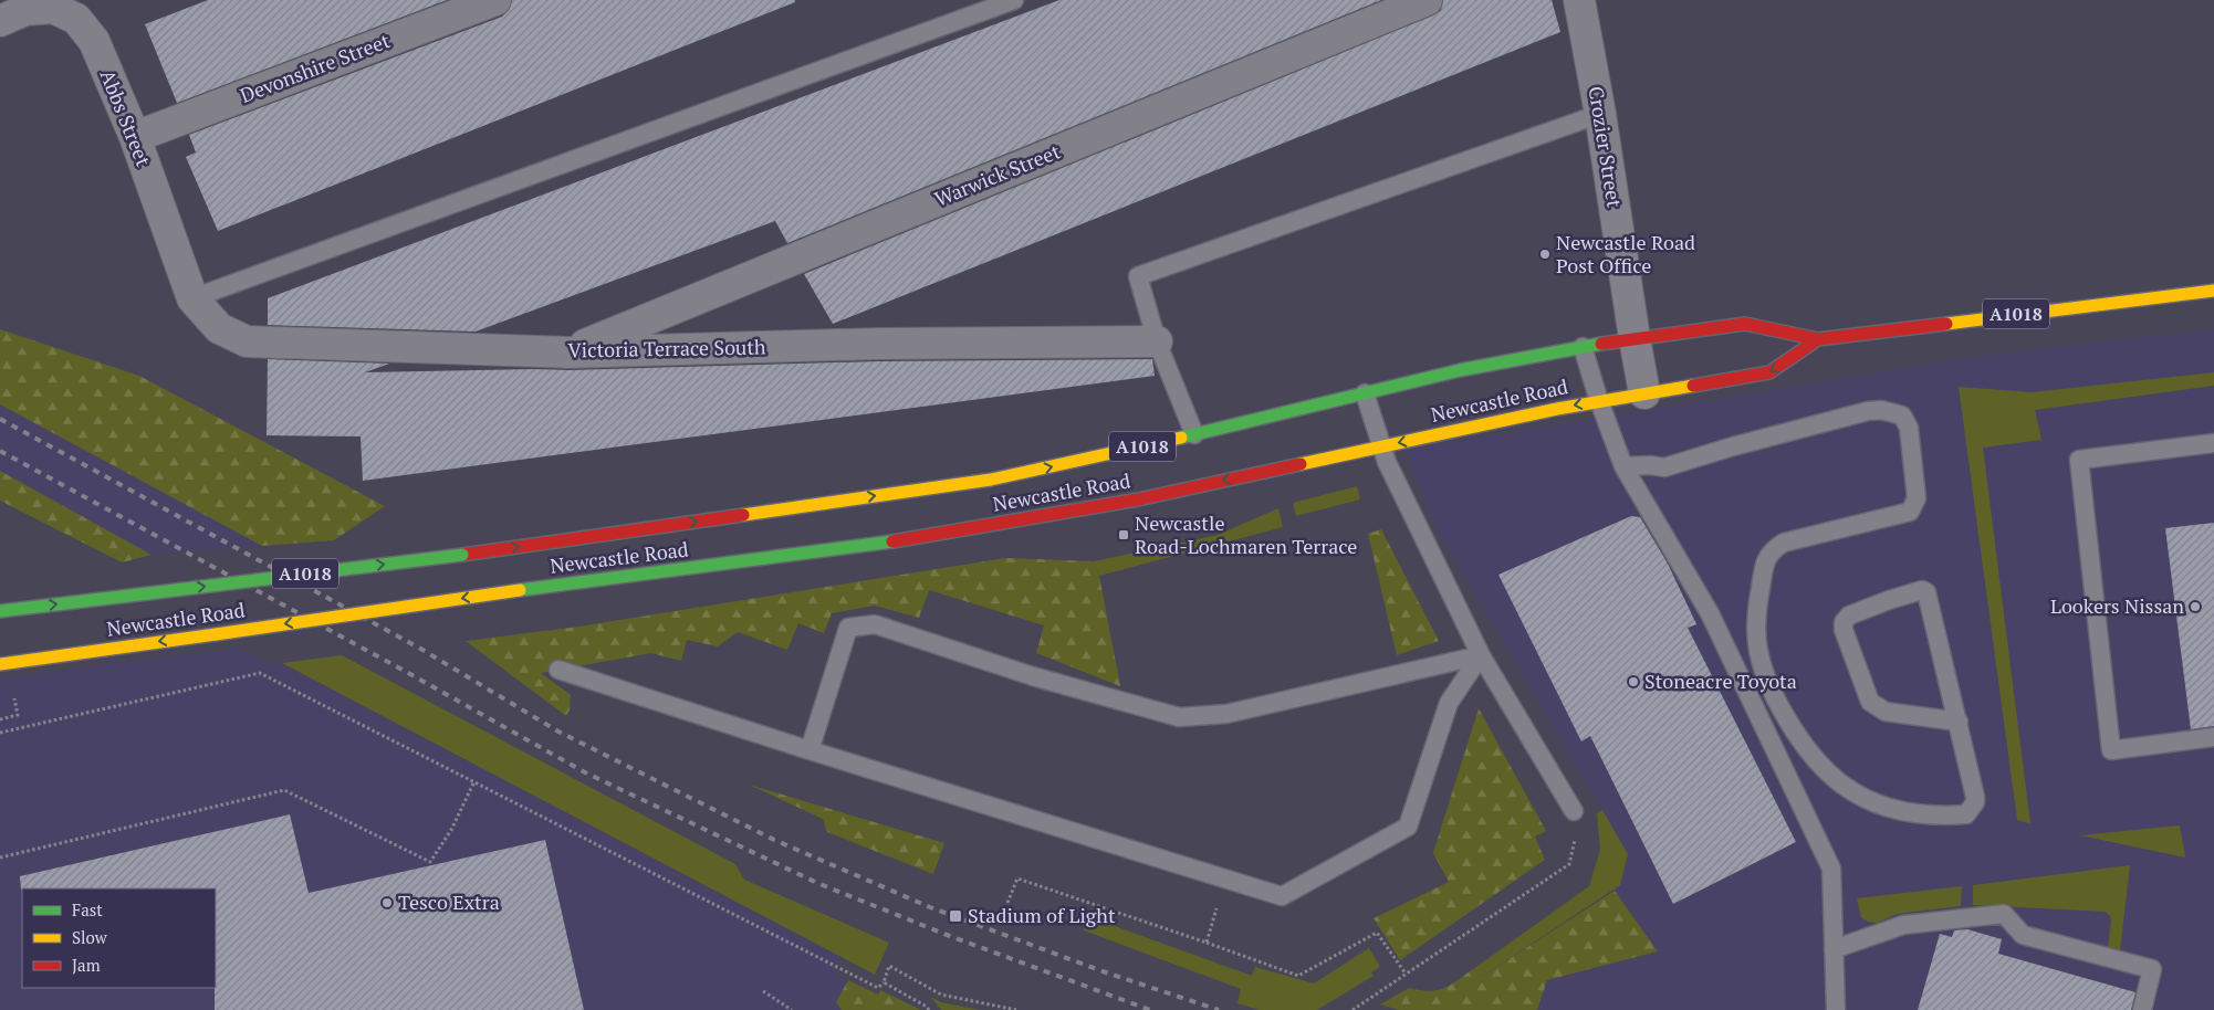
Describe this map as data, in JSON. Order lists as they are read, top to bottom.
{
  "streets": {
    "highway": ["A1018", "Newcastle Road"],
    "street": [
      "Devonshire Street",
      "Abbs Street",
      "Crozier Street",
      "Warwick Street",
      "Victoria Terrace South"
    ]
  },
  "crossings": [
    ["Devonshire Street", "Abbs Street"],
    ["Abbs Street", "Victoria Terrace South"],
    ["Crozier Street", "A1018"],
    ["Crozier Street", "Newcastle Road"],
    ["Warwick Street", "Victoria Terrace South"],
    ["A1018", "Newcastle Road"]
  ],
  "places": {
    "other": [
      "Newcastle Road Post Office",
      "Lookers Nissan",
      "Stoneacre Toyota",
      "Tesco Extra"
    ],
    "transit": ["Newcastle Road-Lochmaren Terrace", "Stadium of Light"]
  },
  "legend": ["Fast", "Slow", "Jam"]
}
